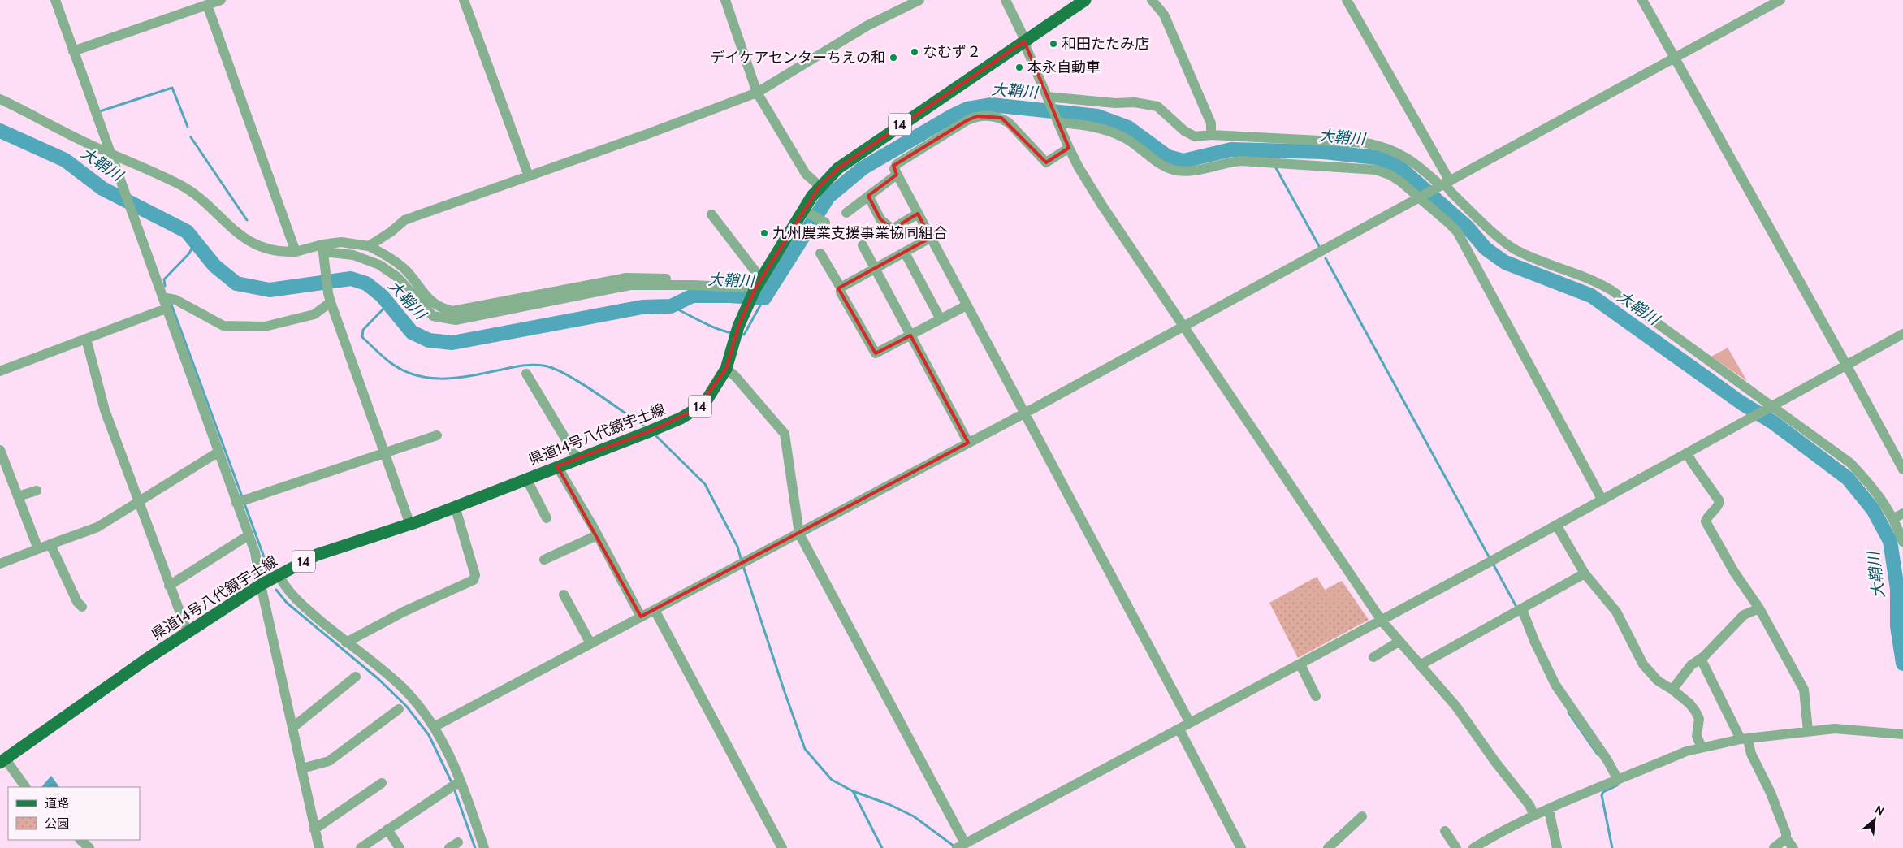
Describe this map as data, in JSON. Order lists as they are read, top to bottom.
{
  "streets": {
    "main road": ["14", "県道14号八代鏡宇土線"]
  },
  "water": ["大鞘川"],
  "places": [
    "和田たたみ店",
    "なむず２",
    "デイケアセンターちえの和",
    "本永自動車",
    "九州農業支援事業協同組合"
  ],
  "legend": ["道路", "公園"],
  "north": "top right"
}
